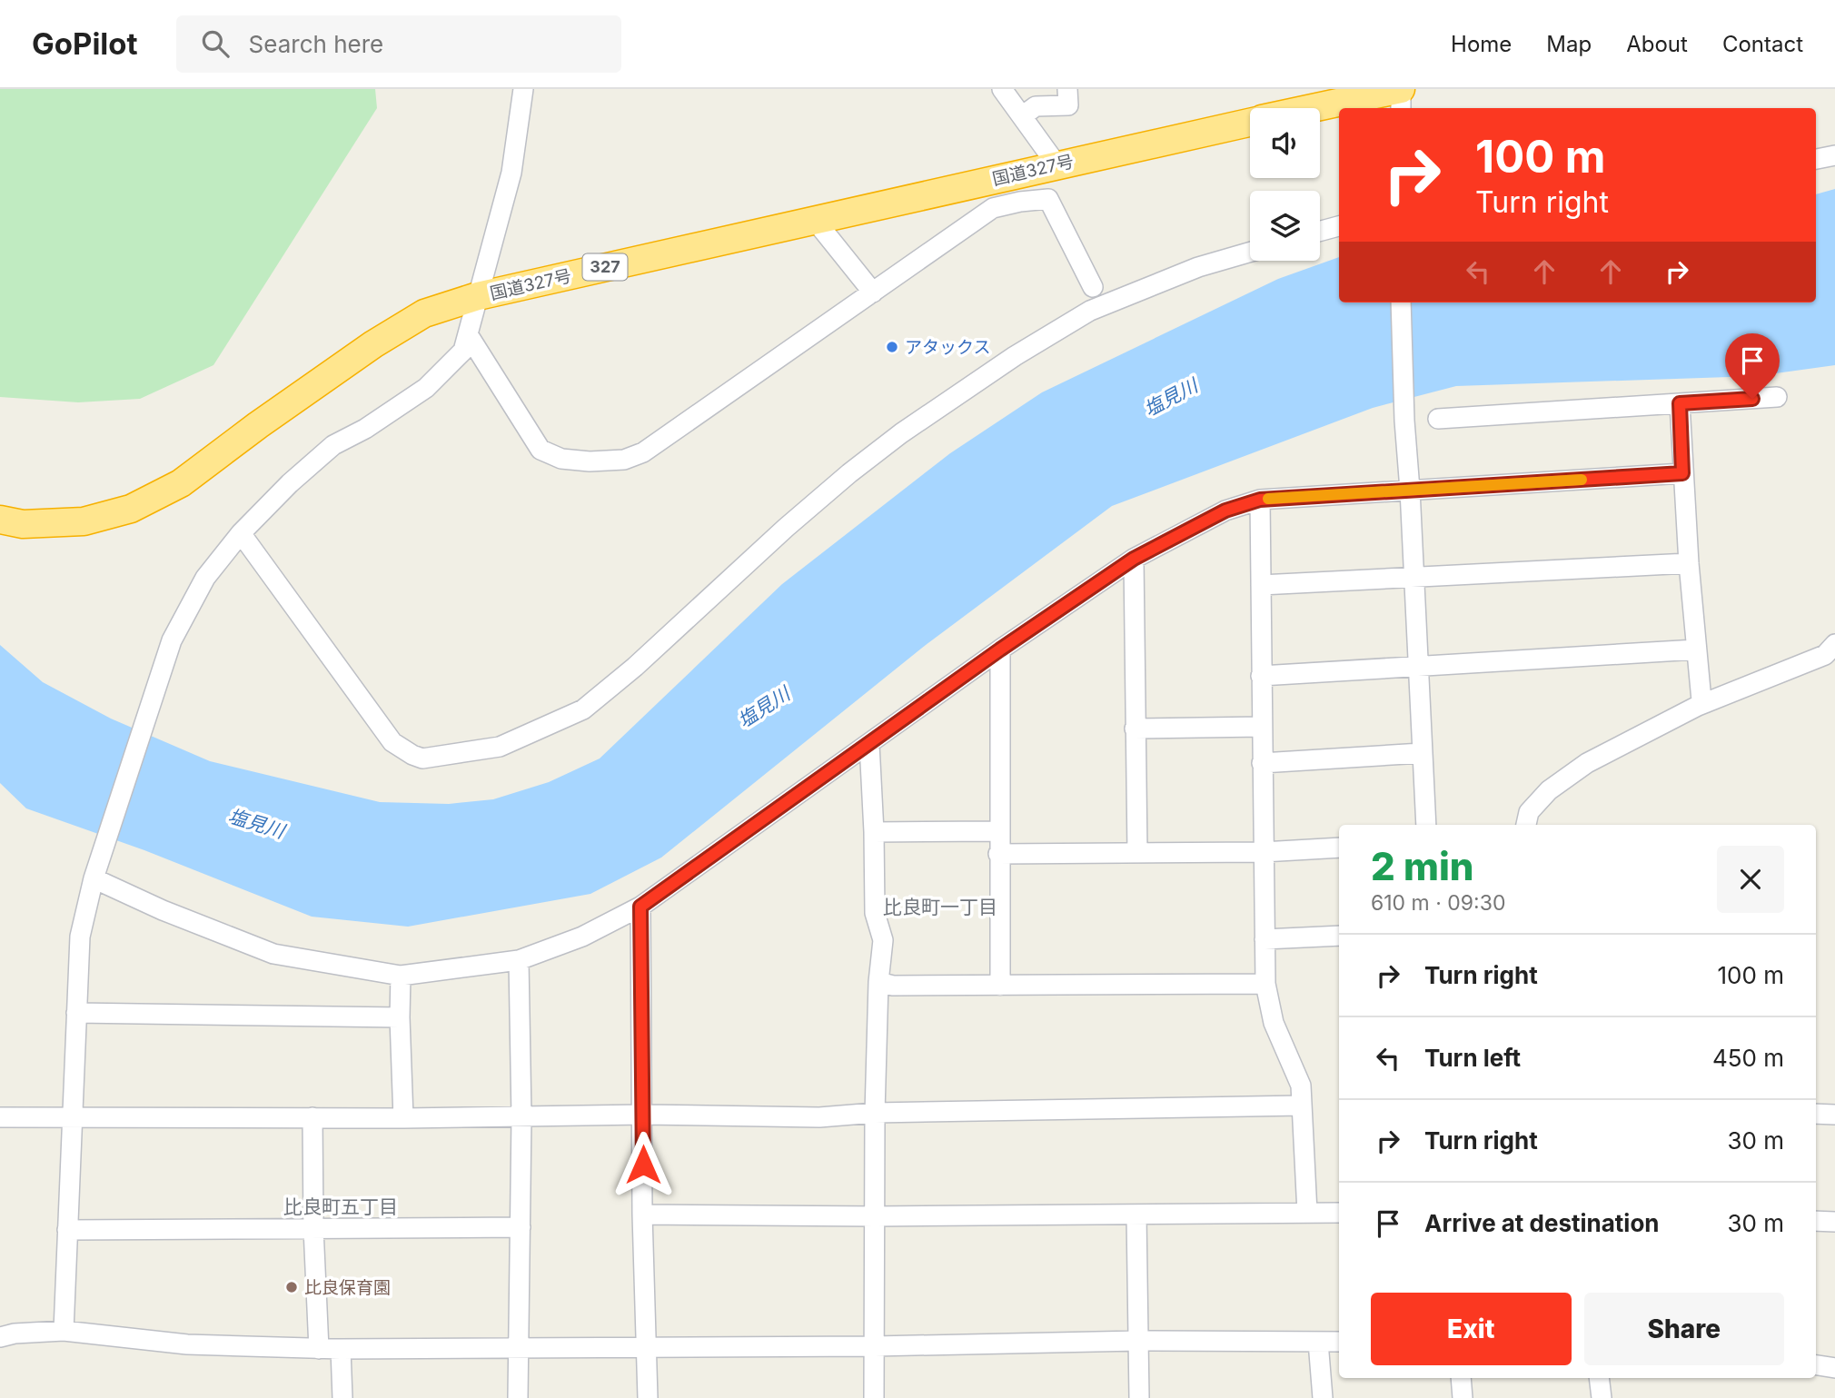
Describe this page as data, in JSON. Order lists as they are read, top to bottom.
{
  "streets": {
    "highway": ["国道327号", "327"]
  },
  "districts": ["比良町一丁目", "比良町五丁目"],
  "water": ["塩見川"],
  "places": ["アタックス", "比良保育園"],
  "page": {
    "header": "GoPilot",
    "search": "Search here",
    "nav": [
      "Home",
      "Map",
      "About",
      "Contact"
    ],
    "turn": ["100 m", "Turn right"],
    "heading": ["2 min", "610 m · 09:30"],
    "list": [
      {
        "name": "Turn right",
        "value": "100 m"
      },
      {
        "name": "Turn left",
        "value": "450 m"
      },
      {
        "name": "Turn right",
        "value": "30 m"
      },
      {
        "name": "Arrive at destination",
        "value": "30 m"
      }
    ],
    "buttons": ["Exit", "Share"]
  }
}
